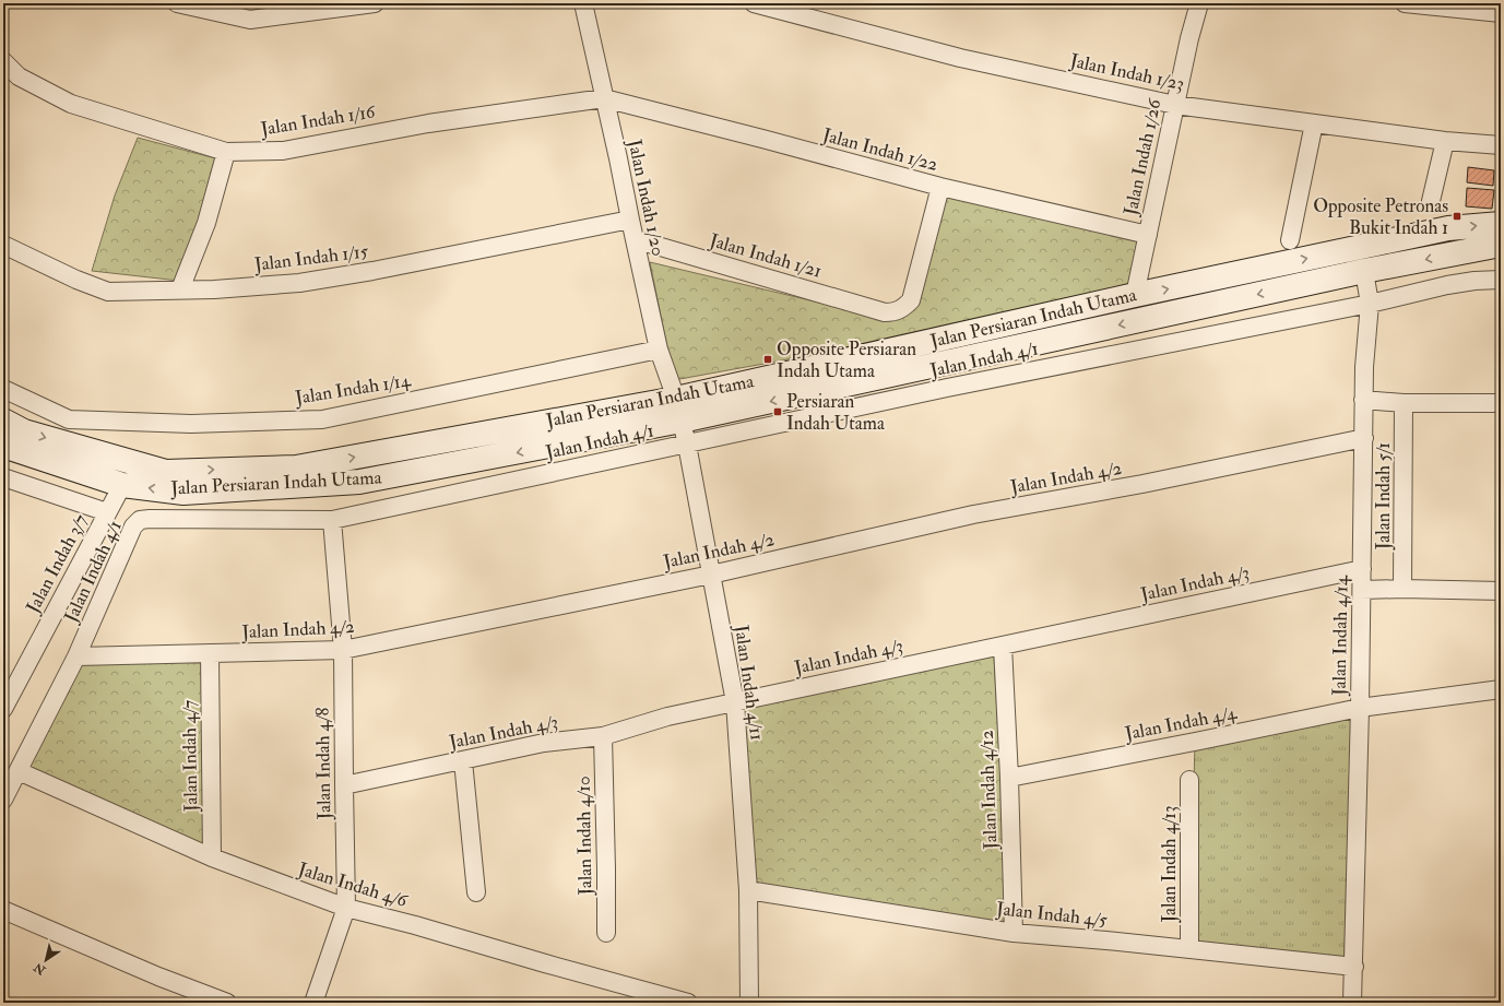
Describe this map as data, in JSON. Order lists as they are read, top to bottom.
{
  "streets": {
    "main road": ["Jalan Persiaran Indah Utama"],
    "street": [
      "Jalan Indah 1/23",
      "Jalan Indah 1/16",
      "Jalan Indah 1/22",
      "Jalan Indah 1/26",
      "Jalan Indah 1/20",
      "Jalan Indah 1/21",
      "Jalan Indah 1/15",
      "Jalan Indah 4/1",
      "Jalan Indah 1/14",
      "Jalan Indah 4/2",
      "Jalan Indah 5/1",
      "Jalan Indah 3/7",
      "Jalan Indah 4/3",
      "Jalan Indah 4/14",
      "Jalan Indah 4/11",
      "Jalan Indah 4/4",
      "Jalan Indah 4/7",
      "Jalan Indah 4/8",
      "Jalan Indah 4/12",
      "Jalan Indah 4/10",
      "Jalan Indah 4/13",
      "Jalan Indah 4/6",
      "Jalan Indah 4/5"
    ]
  },
  "crossings": [
    ["Jalan Indah 1/23", "Jalan Indah 1/26"],
    ["Jalan Indah 1/16", "Jalan Indah 1/22"],
    ["Jalan Indah 1/16", "Jalan Indah 1/20"],
    ["Jalan Indah 1/22", "Jalan Indah 1/26"],
    ["Jalan Indah 1/22", "Jalan Indah 1/20"],
    ["Jalan Indah 1/22", "Jalan Indah 1/21"],
    ["Jalan Indah 1/26", "Jalan Persiaran Indah Utama"],
    ["Jalan Indah 1/20", "Jalan Indah 1/21"],
    ["Jalan Indah 1/20", "Jalan Indah 1/15"],
    ["Jalan Indah 1/20", "Jalan Persiaran Indah Utama"],
    ["Jalan Indah 1/20", "Jalan Indah 1/14"],
    ["Jalan Indah 1/20", "Jalan Indah 4/11"],
    ["Jalan Persiaran Indah Utama", "Jalan Indah 3/7"],
    ["Jalan Persiaran Indah Utama", "Jalan Indah 4/14"],
    ["Jalan Persiaran Indah Utama", "Jalan Indah 4/11"],
    ["Jalan Indah 4/1", "Jalan Indah 4/2"],
    ["Jalan Indah 4/1", "Jalan Indah 4/14"],
    ["Jalan Indah 4/1", "Jalan Indah 4/11"],
    ["Jalan Indah 4/1", "Jalan Indah 4/8"],
    ["Jalan Indah 4/1", "Jalan Indah 4/6"],
    ["Jalan Indah 4/2", "Jalan Indah 4/14"],
    ["Jalan Indah 4/2", "Jalan Indah 4/11"],
    ["Jalan Indah 4/2", "Jalan Indah 4/7"],
    ["Jalan Indah 4/2", "Jalan Indah 4/8"],
    ["Jalan Indah 4/3", "Jalan Indah 4/14"],
    ["Jalan Indah 4/3", "Jalan Indah 4/11"],
    ["Jalan Indah 4/3", "Jalan Indah 4/8"],
    ["Jalan Indah 4/3", "Jalan Indah 4/12"],
    ["Jalan Indah 4/3", "Jalan Indah 4/10"],
    ["Jalan Indah 4/14", "Jalan Indah 4/4"],
    ["Jalan Indah 4/14", "Jalan Indah 4/5"],
    ["Jalan Indah 4/11", "Jalan Indah 4/5"],
    ["Jalan Indah 4/4", "Jalan Indah 4/12"],
    ["Jalan Indah 4/7", "Jalan Indah 4/6"],
    ["Jalan Indah 4/8", "Jalan Indah 4/6"],
    ["Jalan Indah 4/12", "Jalan Indah 4/5"],
    ["Jalan Indah 4/13", "Jalan Indah 4/5"]
  ],
  "places": {
    "transit": ["Opposite Petronas Bukit Indah 1", "Opposite Persiaran Indah Utama", "Persiaran Indah Utama"]
  },
  "north": "bottom left"
}
